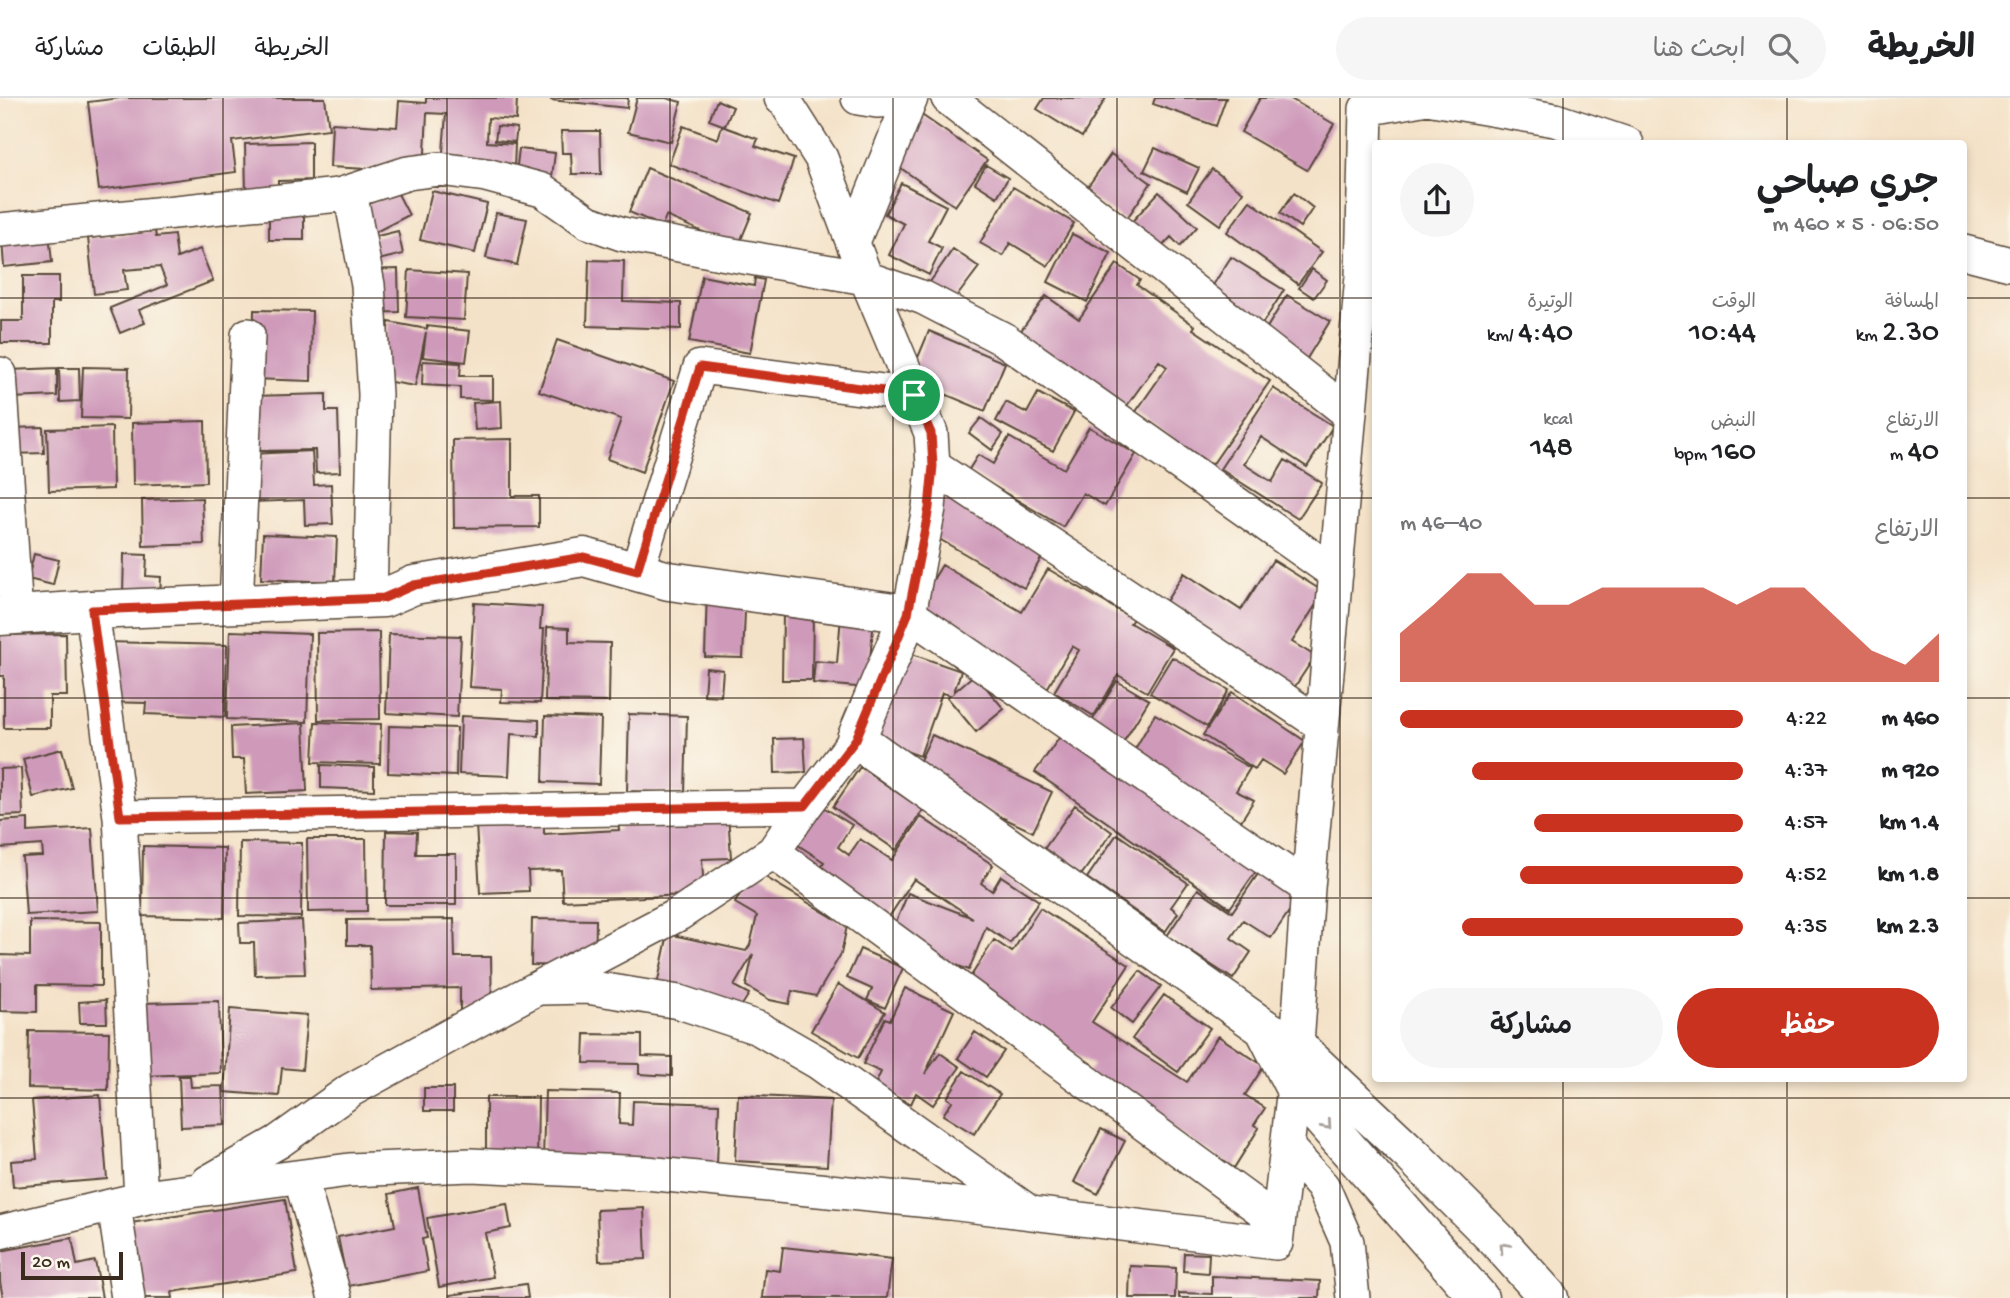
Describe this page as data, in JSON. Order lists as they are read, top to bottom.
{
  "scale_bar": "20 m",
  "page": {
    "header": "الخريطة",
    "search": "ابحث هنا",
    "nav": ["الخريطة", "الطبقات", "مشاركة"],
    "heading": ["جري صباحي", "06:50 · 5 × 460 m"],
    "stats": [
      ["المسافة", "2.30 km"],
      ["الوقت", "10:44"],
      ["الوتيرة", "4:40 /km"],
      ["الارتفاع", "40 m"],
      ["النبض", "160 bpm"],
      ["kcal", "148"]
    ],
    "chart": ["الارتفاع", "40–46 m"],
    "list": [
      {
        "name": "460 m",
        "note": "4:22"
      },
      {
        "name": "920 m",
        "note": "4:37"
      },
      {
        "name": "1.4 km",
        "note": "4:57"
      },
      {
        "name": "1.8 km",
        "note": "4:52"
      },
      {
        "name": "2.3 km",
        "note": "4:35"
      }
    ],
    "buttons": ["حفظ", "مشاركة"],
    "scale": "20 m"
  }
}
